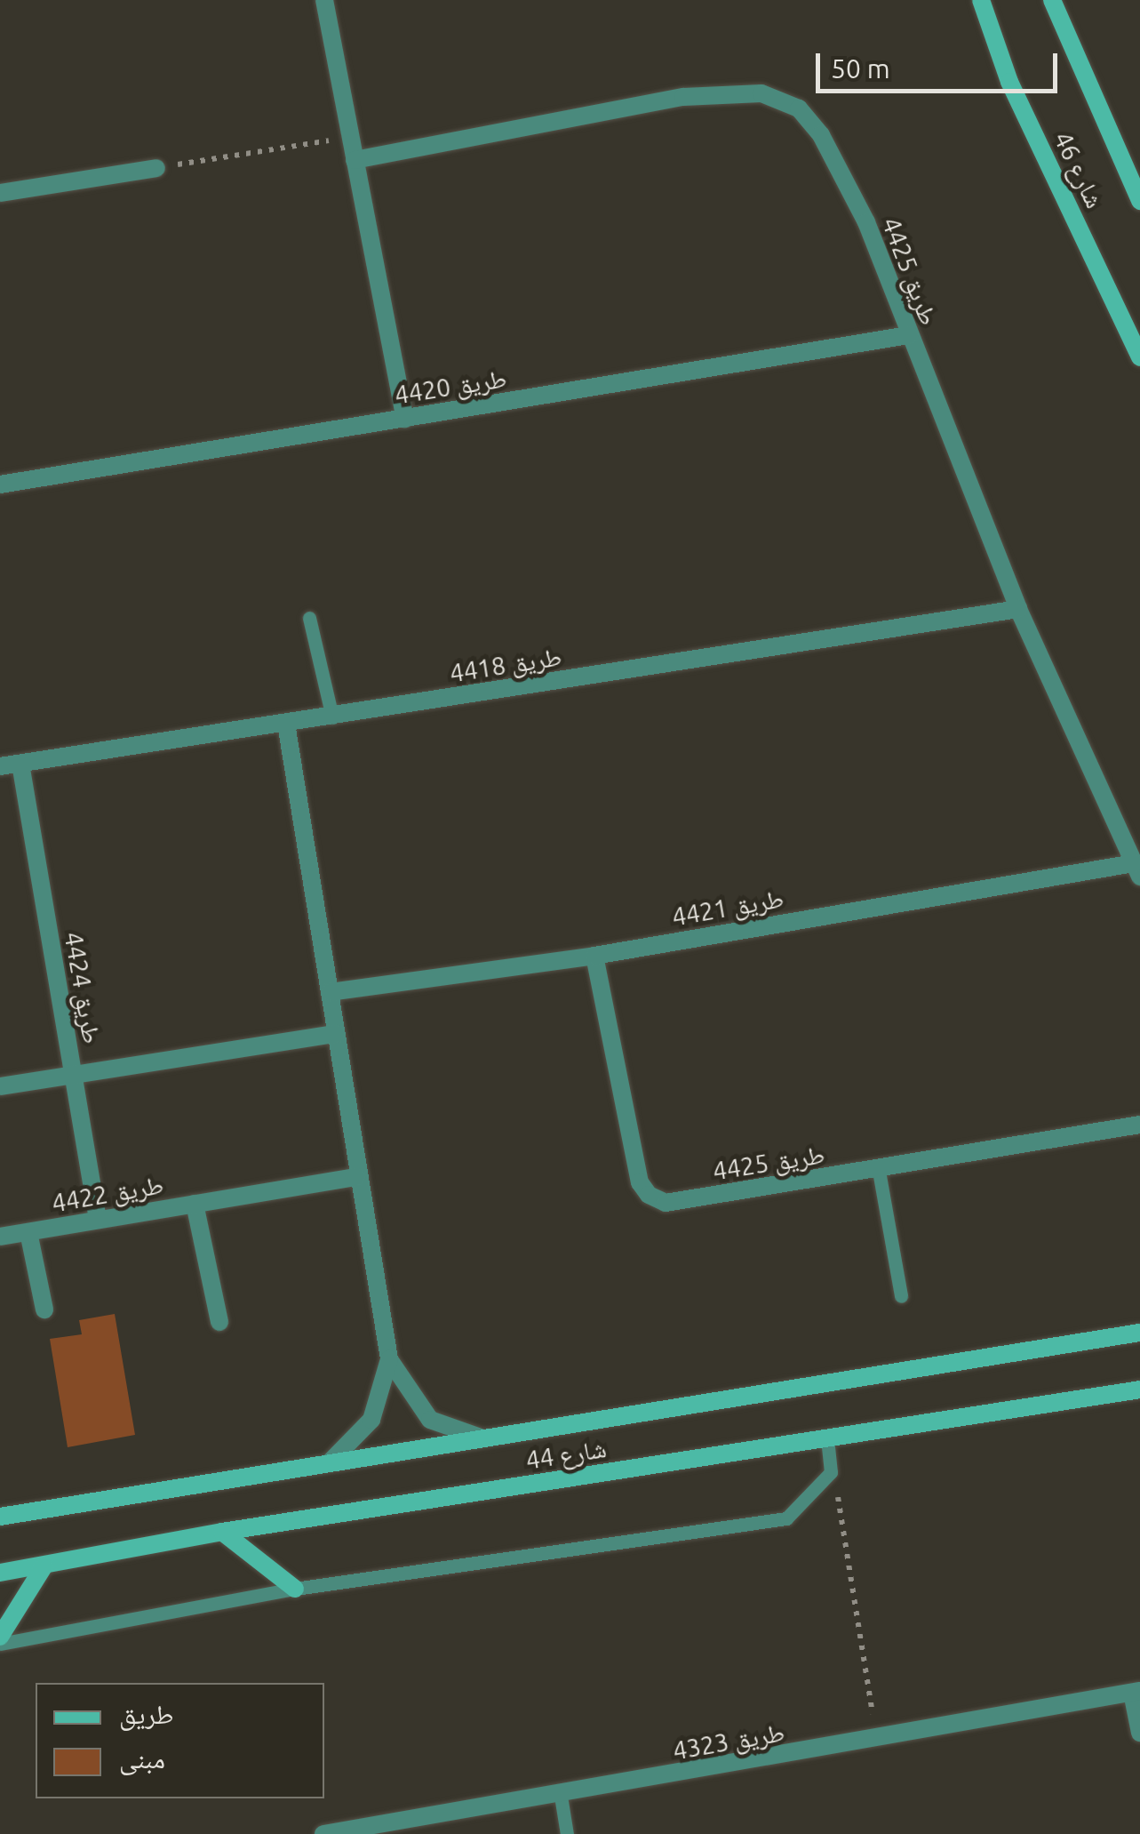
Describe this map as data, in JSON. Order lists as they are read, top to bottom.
{
  "streets": {
    "main road": ["شارع 46", "شارع 44"],
    "street": [
      "طريق 4425",
      "طريق 4420",
      "طريق 4418",
      "طريق 4421",
      "طريق 4424",
      "طريق 4422",
      "طريق 4323"
    ]
  },
  "crossings": [
    ["طريق 4425", "طريق 4420"],
    ["طريق 4425", "طريق 4418"],
    ["طريق 4425", "طريق 4421"],
    ["طريق 4418", "طريق 4424"],
    ["طريق 4424", "طريق 4422"]
  ],
  "legend": ["طريق", "مبنى"],
  "scale_bar": "50 m"
}
